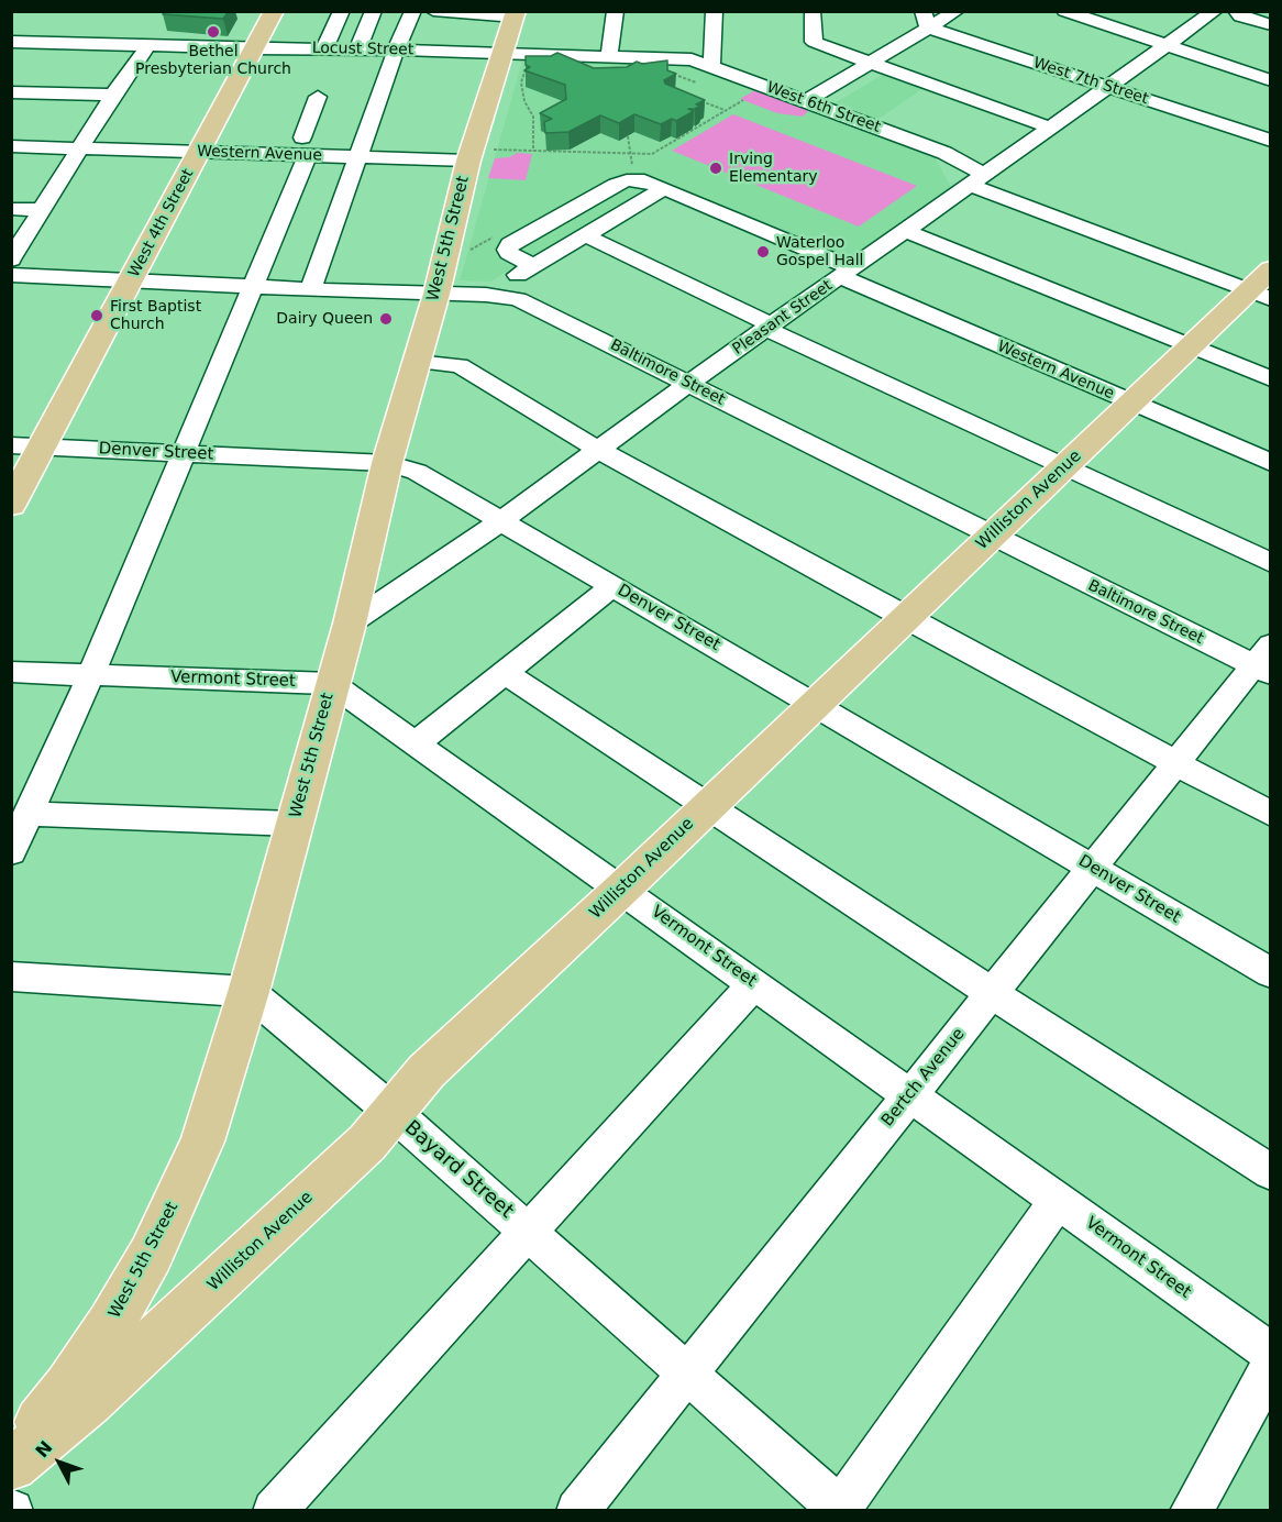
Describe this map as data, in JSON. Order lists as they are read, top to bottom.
{
  "streets": {
    "main road": ["West 4th Street", "West 5th Street", "Williston Avenue"],
    "street": [
      "Locust Street",
      "West 7th Street",
      "West 6th Street",
      "Western Avenue",
      "Pleasant Street",
      "Baltimore Street",
      "Denver Street",
      "Vermont Street",
      "Bertch Avenue",
      "Bayard Street"
    ]
  },
  "crossings": [
    ["Locust Street", "West 6th Street"],
    ["Locust Street", "West 4th Street"],
    ["Locust Street", "West 5th Street"],
    ["West 7th Street", "Pleasant Street"],
    ["West 6th Street", "Pleasant Street"],
    ["West 6th Street", "Williston Avenue"],
    ["Western Avenue", "West 4th Street"],
    ["Western Avenue", "West 5th Street"],
    ["Western Avenue", "Pleasant Street"],
    ["Western Avenue", "Williston Avenue"],
    ["West 4th Street", "Baltimore Street"],
    ["West 4th Street", "Denver Street"],
    ["West 5th Street", "Pleasant Street"],
    ["West 5th Street", "Baltimore Street"],
    ["West 5th Street", "Denver Street"],
    ["West 5th Street", "Vermont Street"],
    ["West 5th Street", "Bayard Street"],
    ["Pleasant Street", "Baltimore Street"],
    ["Pleasant Street", "Denver Street"],
    ["Baltimore Street", "Williston Avenue"],
    ["Baltimore Street", "Bertch Avenue"],
    ["Denver Street", "Williston Avenue"],
    ["Denver Street", "Bertch Avenue"],
    ["Williston Avenue", "Vermont Street"],
    ["Williston Avenue", "Bayard Street"],
    ["Vermont Street", "Bertch Avenue"],
    ["Bertch Avenue", "Bayard Street"]
  ],
  "places": [
    "Bethel Presbyterian Church",
    "Irving Elementary",
    "Waterloo Gospel Hall",
    "First Baptist Church",
    "Dairy Queen"
  ],
  "north": "top left"
}
